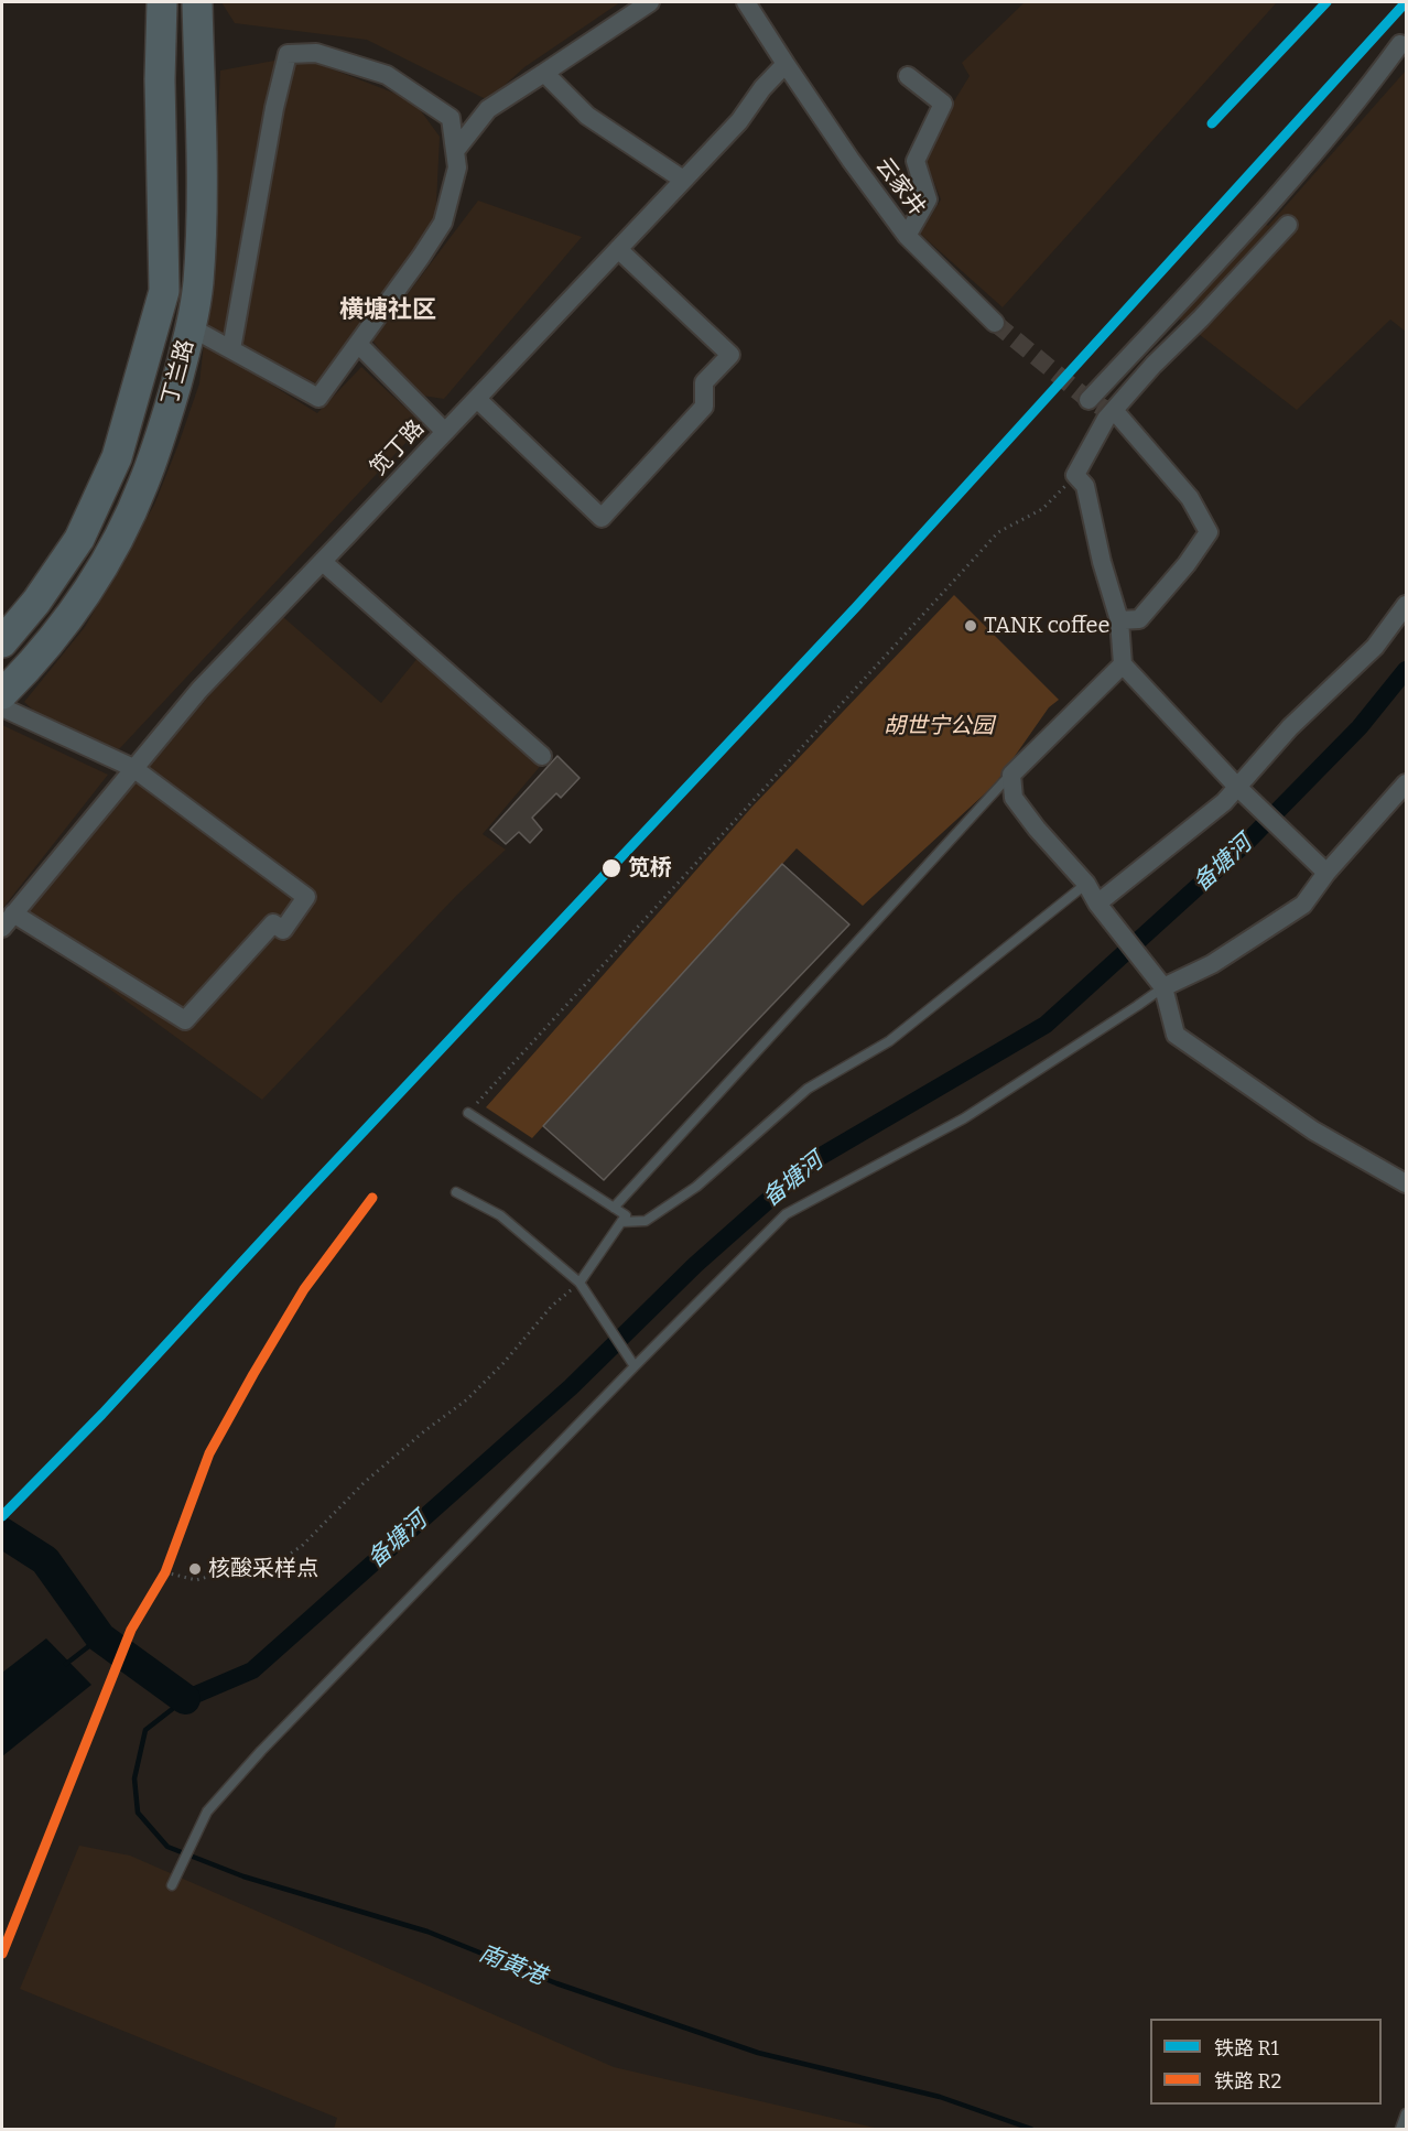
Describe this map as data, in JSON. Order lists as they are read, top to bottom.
{
  "streets": {
    "main road": ["丁兰路"],
    "street": ["云家井", "笕丁路"]
  },
  "crossings": [
    ["云家井", "笕丁路"]
  ],
  "districts": ["横塘社区"],
  "water": ["备塘河", "南黄港"],
  "parks": ["胡世宁公园"],
  "places": ["TANK coffee", "笕桥", "核酸采样点"],
  "lines": ["rail line R1", "rail line R2"],
  "legend": ["铁路 R1", "铁路 R2"]
}
